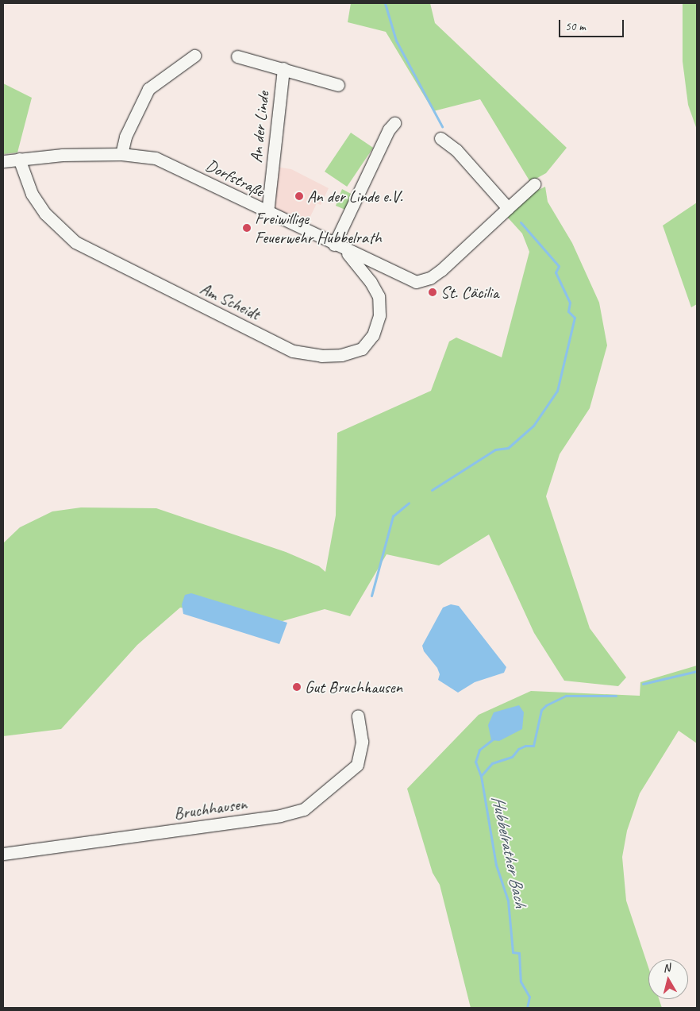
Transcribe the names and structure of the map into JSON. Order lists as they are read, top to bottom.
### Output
{
  "streets": {
    "street": [
      "An der Linde",
      "Dorfstraße",
      "Am Scheidt",
      "Bruchhausen"
    ]
  },
  "crossings": [
    ["An der Linde", "Dorfstraße"],
    ["Dorfstraße", "Am Scheidt"]
  ],
  "water": ["Hubbelrather Bach"],
  "places": [
    "An der Linde e.V.",
    "Freiwillige Feuerwehr Hubbelrath",
    "St. Cäcilia",
    "Gut Bruchhausen"
  ],
  "scale_bar": "50 m",
  "north": "top"
}
